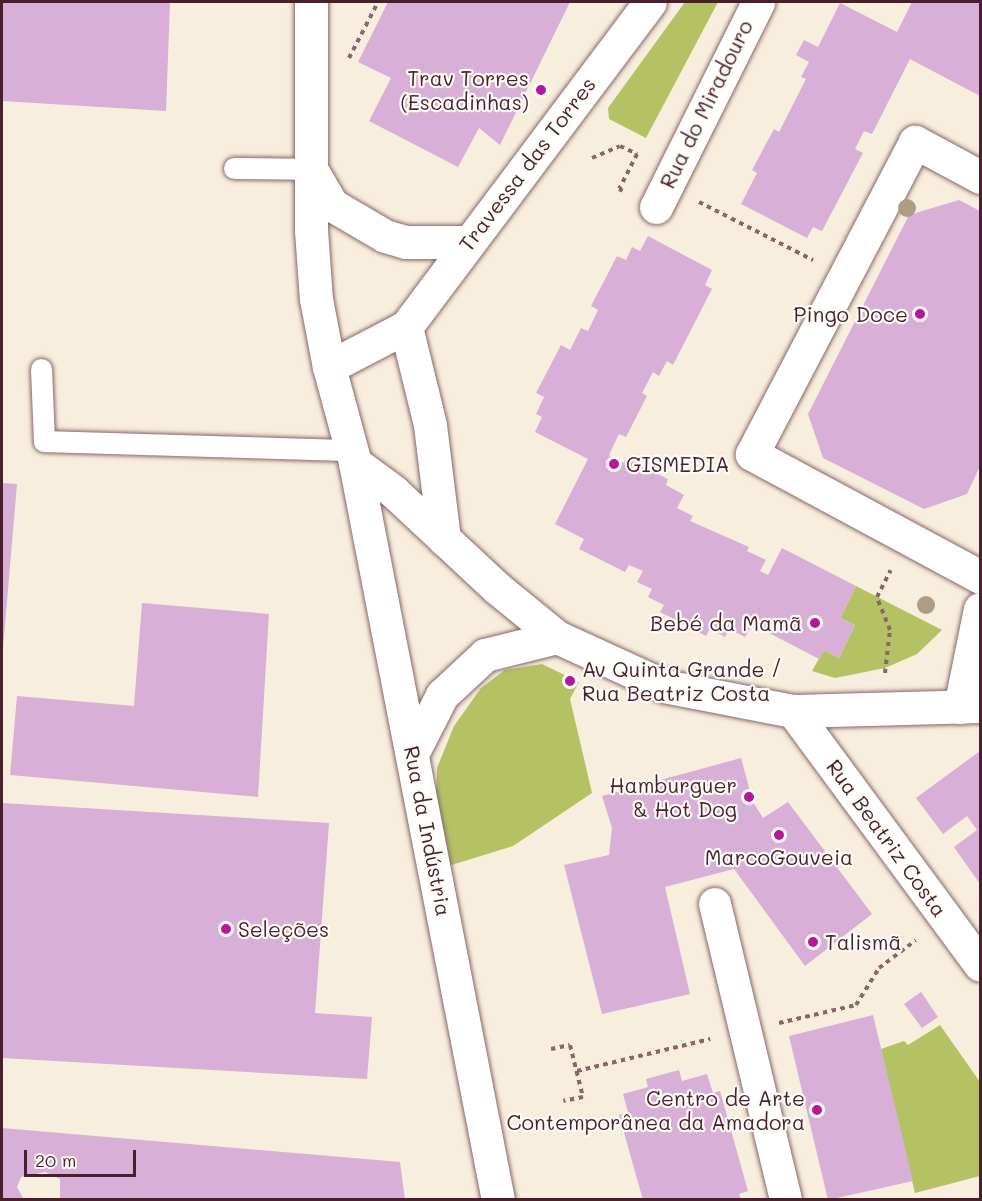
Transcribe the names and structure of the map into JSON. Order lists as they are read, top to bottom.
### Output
{
  "streets": {
    "street": [
      "Rua do Miradouro",
      "Travessa das Torres",
      "Rua da Indústria",
      "Rua Beatriz Costa"
    ]
  },
  "crossings": [
    ["Travessa das Torres", "Rua da Indústria"]
  ],
  "places": [
    "Trav Torres (Escadinhas)",
    "Pingo Doce",
    "GISMEDIA",
    "Bebé da Mamã",
    "Av Quinta Grande / Rua Beatriz Costa",
    "Hamburguer & Hot Dog",
    "MarcoGouveia",
    "Seleções",
    "Talismã",
    "Centro de Arte Contemporânea da Amadora"
  ],
  "scale_bar": "20 m"
}
